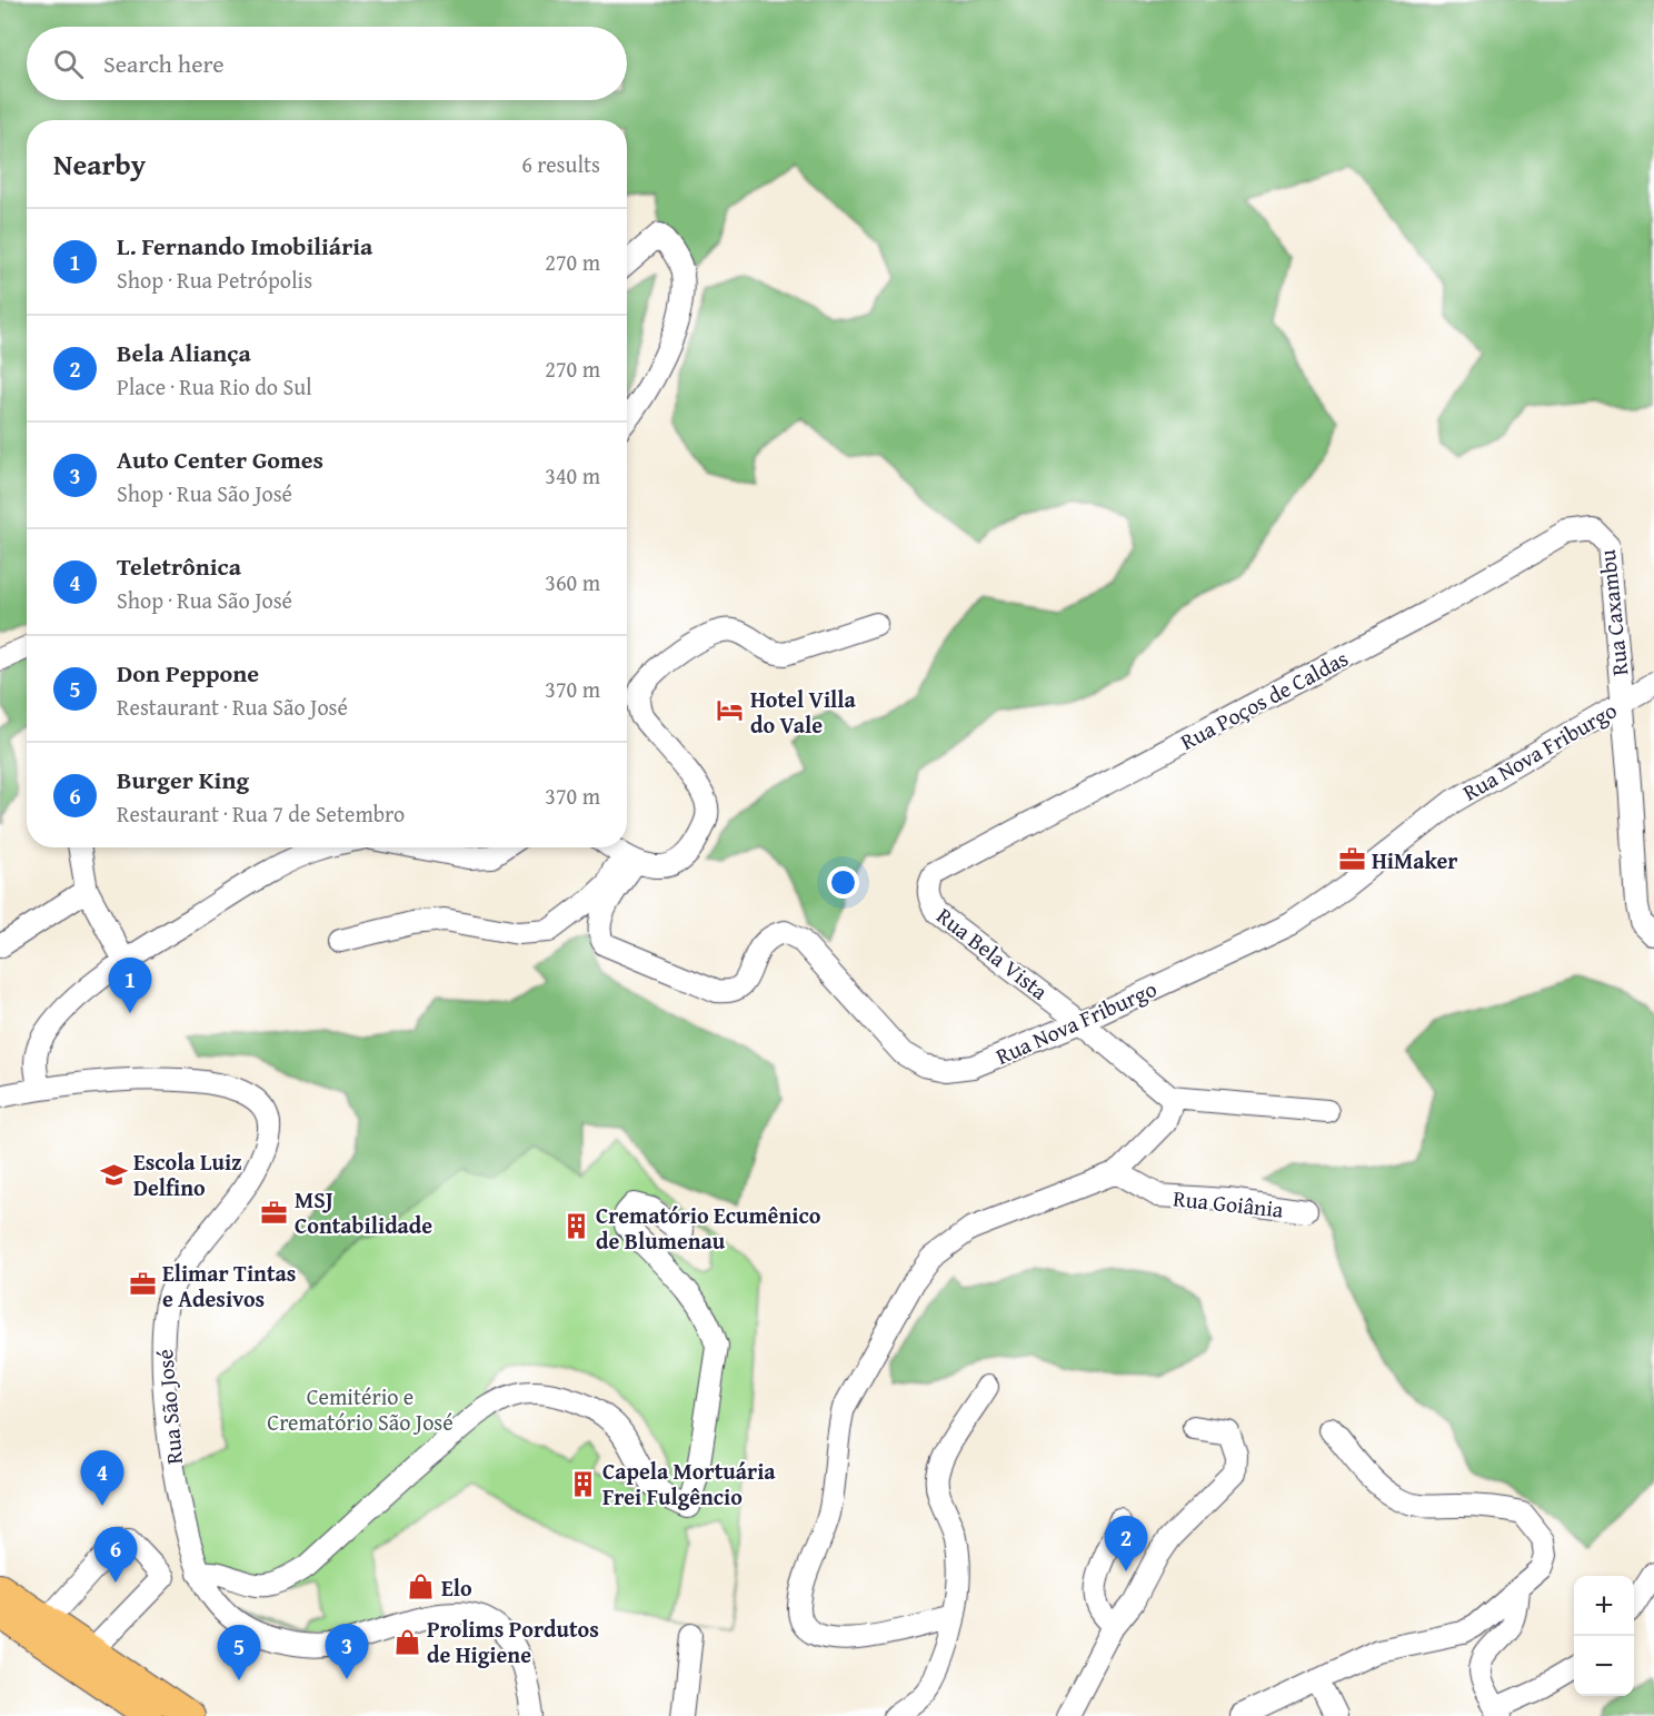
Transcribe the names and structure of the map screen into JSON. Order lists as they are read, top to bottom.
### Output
{
  "streets": {
    "street": [
      "Rua Caxambu",
      "Rua Poços de Caldas",
      "Rua Nova Friburgo",
      "Rua Bela Vista",
      "Rua Goiânia",
      "Rua São José"
    ]
  },
  "crossings": [
    ["Rua Caxambu", "Rua Poços de Caldas"],
    ["Rua Caxambu", "Rua Nova Friburgo"],
    ["Rua Poços de Caldas", "Rua Bela Vista"],
    ["Rua Nova Friburgo", "Rua Bela Vista"]
  ],
  "parks": ["Cemitério e Crematório São José"],
  "places": {
    "hotel": ["Hotel Villa do Vale"],
    "office": ["HiMaker", "MSJ Contabilidade", "Elimar Tintas e Adesivos"],
    "school or university": ["Escola Luiz Delfino"],
    "building": ["Crematório Ecumênico de Blumenau", "Capela Mortuária Frei Fulgêncio"],
    "shop": ["Elo", "Prolims Pordutos de Higiene"]
  },
  "page": {
    "search": "Search here",
    "heading": ["Nearby", "6 results"],
    "list": [
      {
        "mark": "1",
        "name": "L. Fernando Imobiliária",
        "note": "Shop · Rua Petrópolis",
        "value": "270 m"
      },
      {
        "mark": "2",
        "name": "Bela Aliança",
        "note": "Place · Rua Rio do Sul",
        "value": "270 m"
      },
      {
        "mark": "3",
        "name": "Auto Center Gomes",
        "note": "Shop · Rua São José",
        "value": "340 m"
      },
      {
        "mark": "4",
        "name": "Teletrônica",
        "note": "Shop · Rua São José",
        "value": "360 m"
      },
      {
        "mark": "5",
        "name": "Don Peppone",
        "note": "Restaurant · Rua São José",
        "value": "370 m"
      },
      {
        "mark": "6",
        "name": "Burger King",
        "note": "Restaurant · Rua 7 de Setembro",
        "value": "370 m"
      }
    ],
    "pins": [
      "1",
      "4",
      "2",
      "6",
      "3",
      "5"
    ],
    "map_buttons": ["+", "−"]
  }
}
